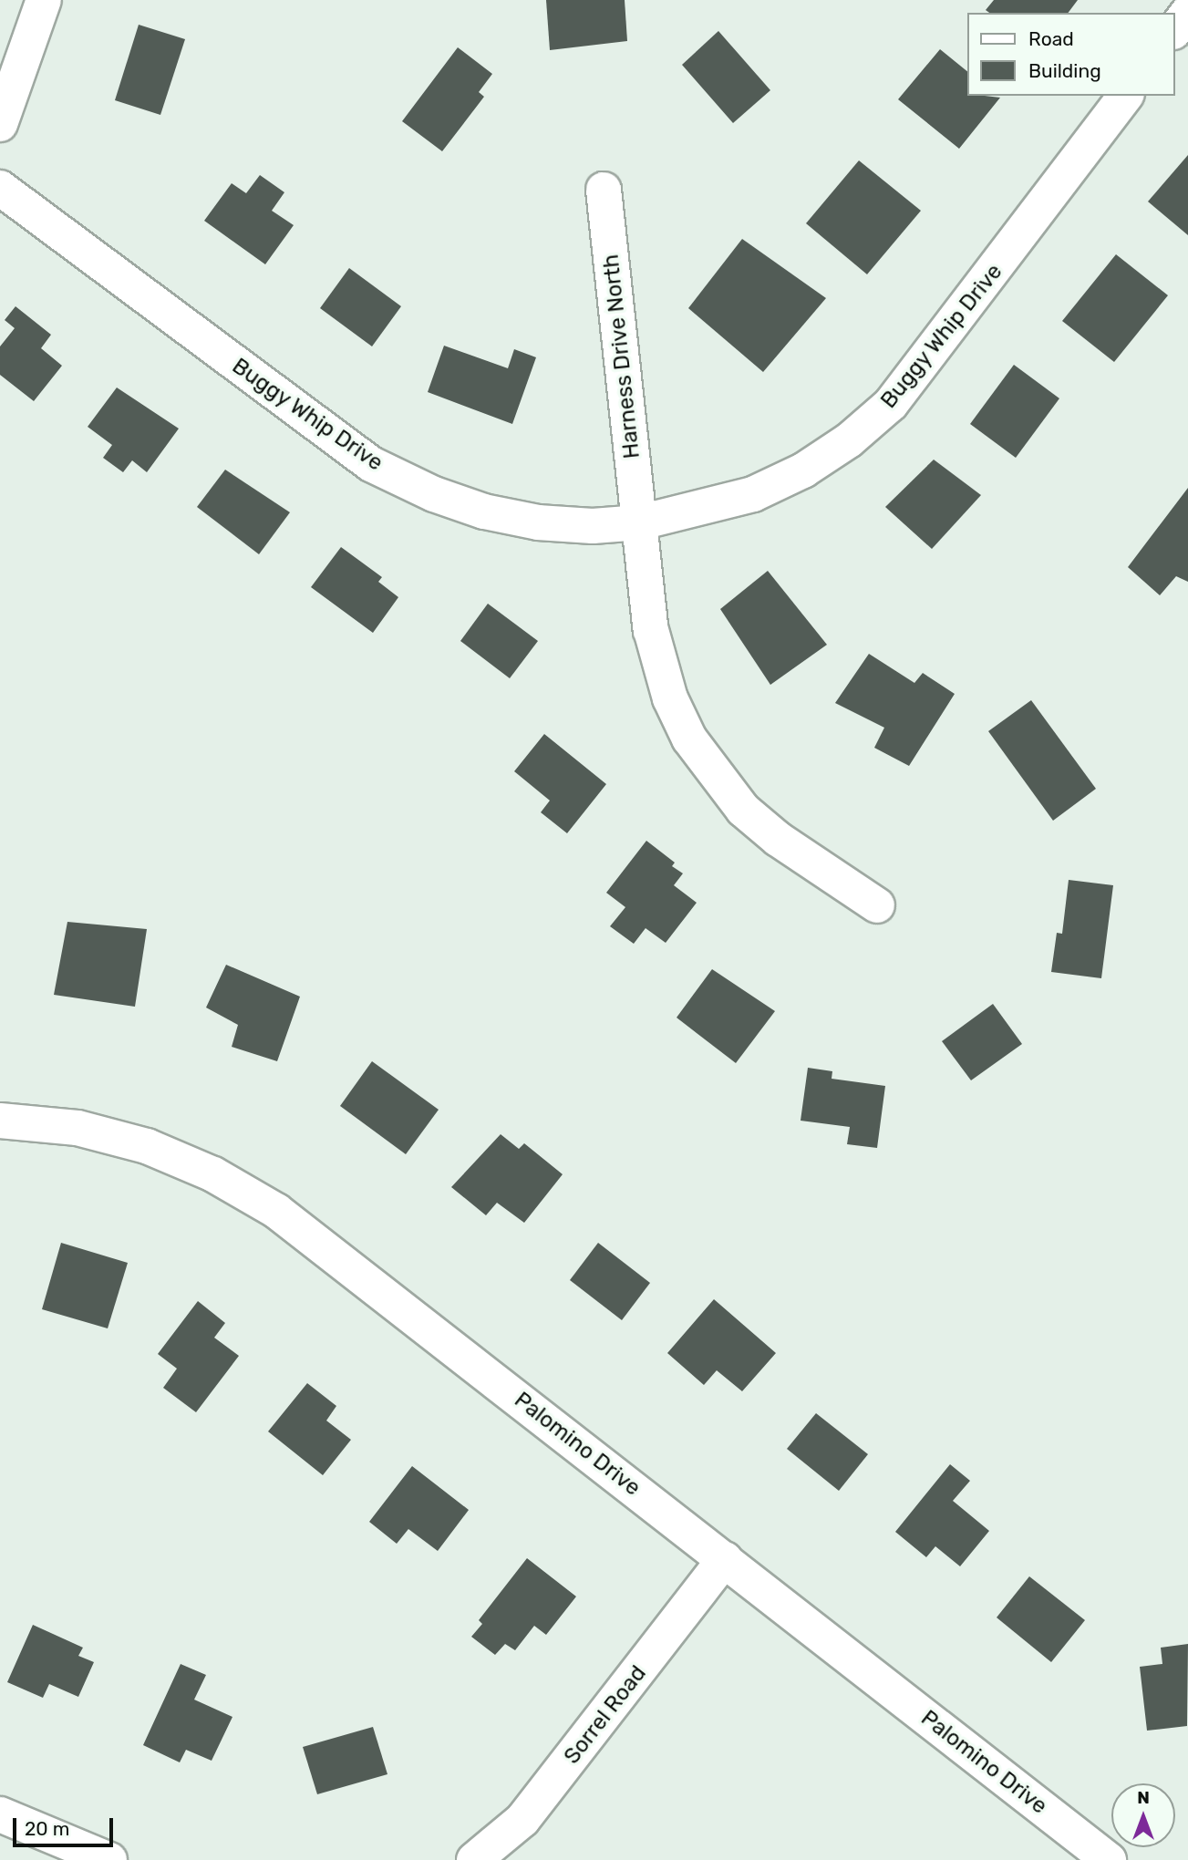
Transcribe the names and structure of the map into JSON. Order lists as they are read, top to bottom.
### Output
{
  "streets": {
    "street": [
      "Buggy Whip Drive",
      "Harness Drive North",
      "Palomino Drive",
      "Sorrel Road"
    ]
  },
  "crossings": [
    ["Buggy Whip Drive", "Harness Drive North"],
    ["Palomino Drive", "Sorrel Road"]
  ],
  "legend": ["Road", "Building"],
  "scale_bar": "20 m",
  "north": "top"
}
